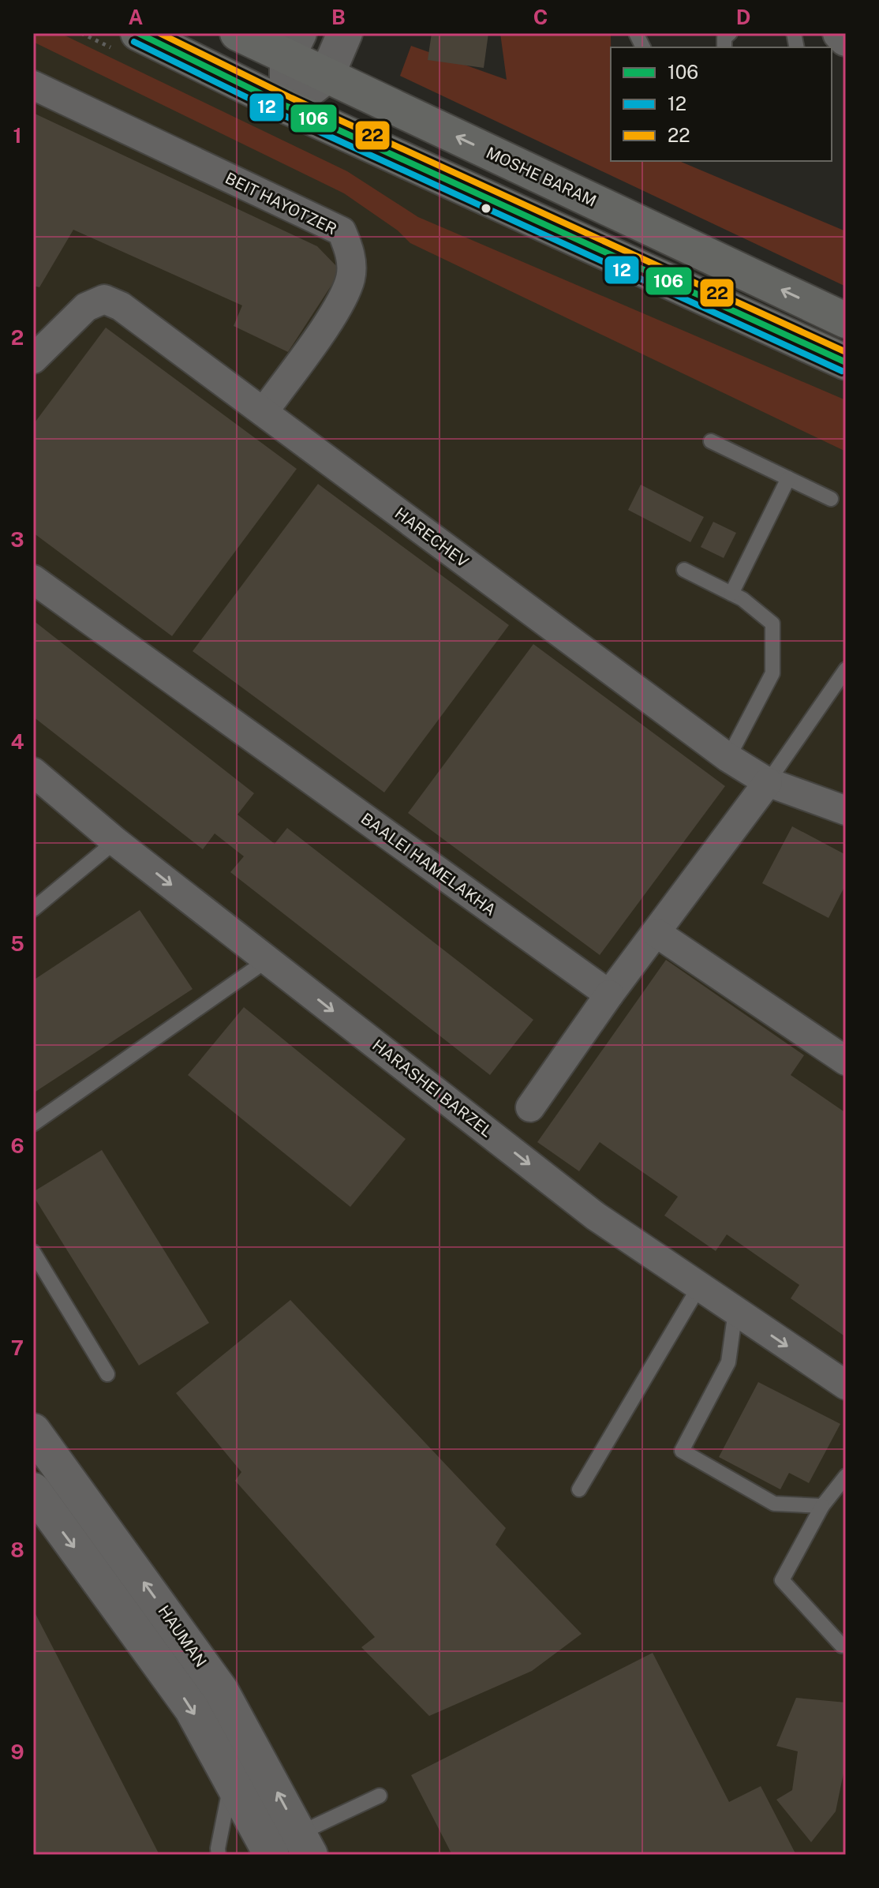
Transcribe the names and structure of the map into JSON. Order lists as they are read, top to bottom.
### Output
{
  "streets": {
    "main road": ["MOSHE BARAM"],
    "street": [
      "BEIT HAYOTZER",
      "HARECHEV",
      "BAALEI HAMELAKHA",
      "HARASHEI BARZEL",
      "HAUMAN"
    ]
  },
  "crossings": [
    ["BEIT HAYOTZER", "HARECHEV"]
  ],
  "one_way": ["HARASHEI BARZEL"],
  "lines": ["transit line 106", "transit line 22", "transit line 12"],
  "legend": ["106", "12", "22"],
  "grid": {
    "columns": [
      "A",
      "B",
      "C",
      "D"
    ],
    "rows": [
      "1",
      "2",
      "3",
      "4",
      "5",
      "6",
      "7",
      "8",
      "9"
    ]
  }
}
